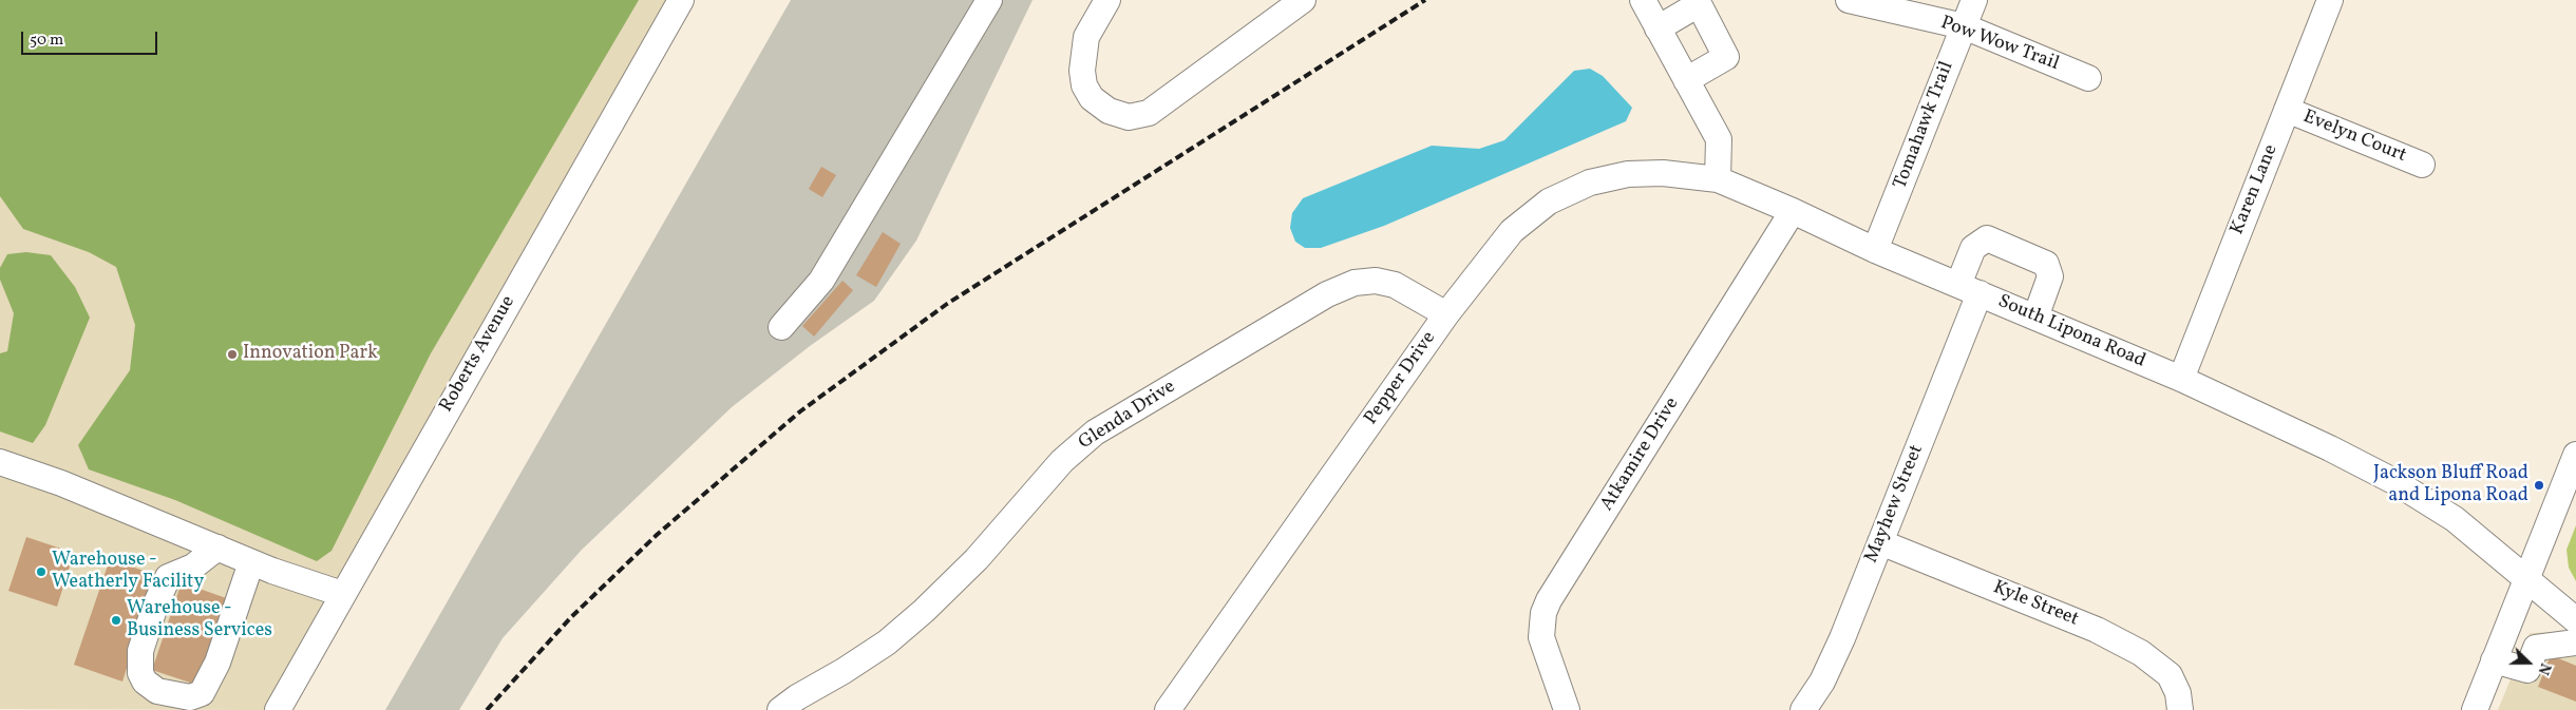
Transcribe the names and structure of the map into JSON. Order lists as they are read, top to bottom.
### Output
{
  "streets": {
    "street": [
      "Pow Wow Trail",
      "Tomahawk Trail",
      "Evelyn Court",
      "Karen Lane",
      "South Lipona Road",
      "Roberts Avenue",
      "Pepper Drive",
      "Glenda Drive",
      "Atkamire Drive",
      "Mayhew Street",
      "Kyle Street"
    ]
  },
  "crossings": [
    ["Pow Wow Trail", "Tomahawk Trail"],
    ["Tomahawk Trail", "South Lipona Road"],
    ["Evelyn Court", "Karen Lane"],
    ["Karen Lane", "South Lipona Road"],
    ["South Lipona Road", "Pepper Drive"],
    ["South Lipona Road", "Atkamire Drive"],
    ["South Lipona Road", "Mayhew Street"],
    ["Pepper Drive", "Glenda Drive"],
    ["Mayhew Street", "Kyle Street"]
  ],
  "places": [
    "Innovation Park",
    "Jackson Bluff Road and Lipona Road",
    "Warehouse - Weatherly Facility",
    "Warehouse - Business Services"
  ],
  "scale_bar": "50 m",
  "north": "right"
}
